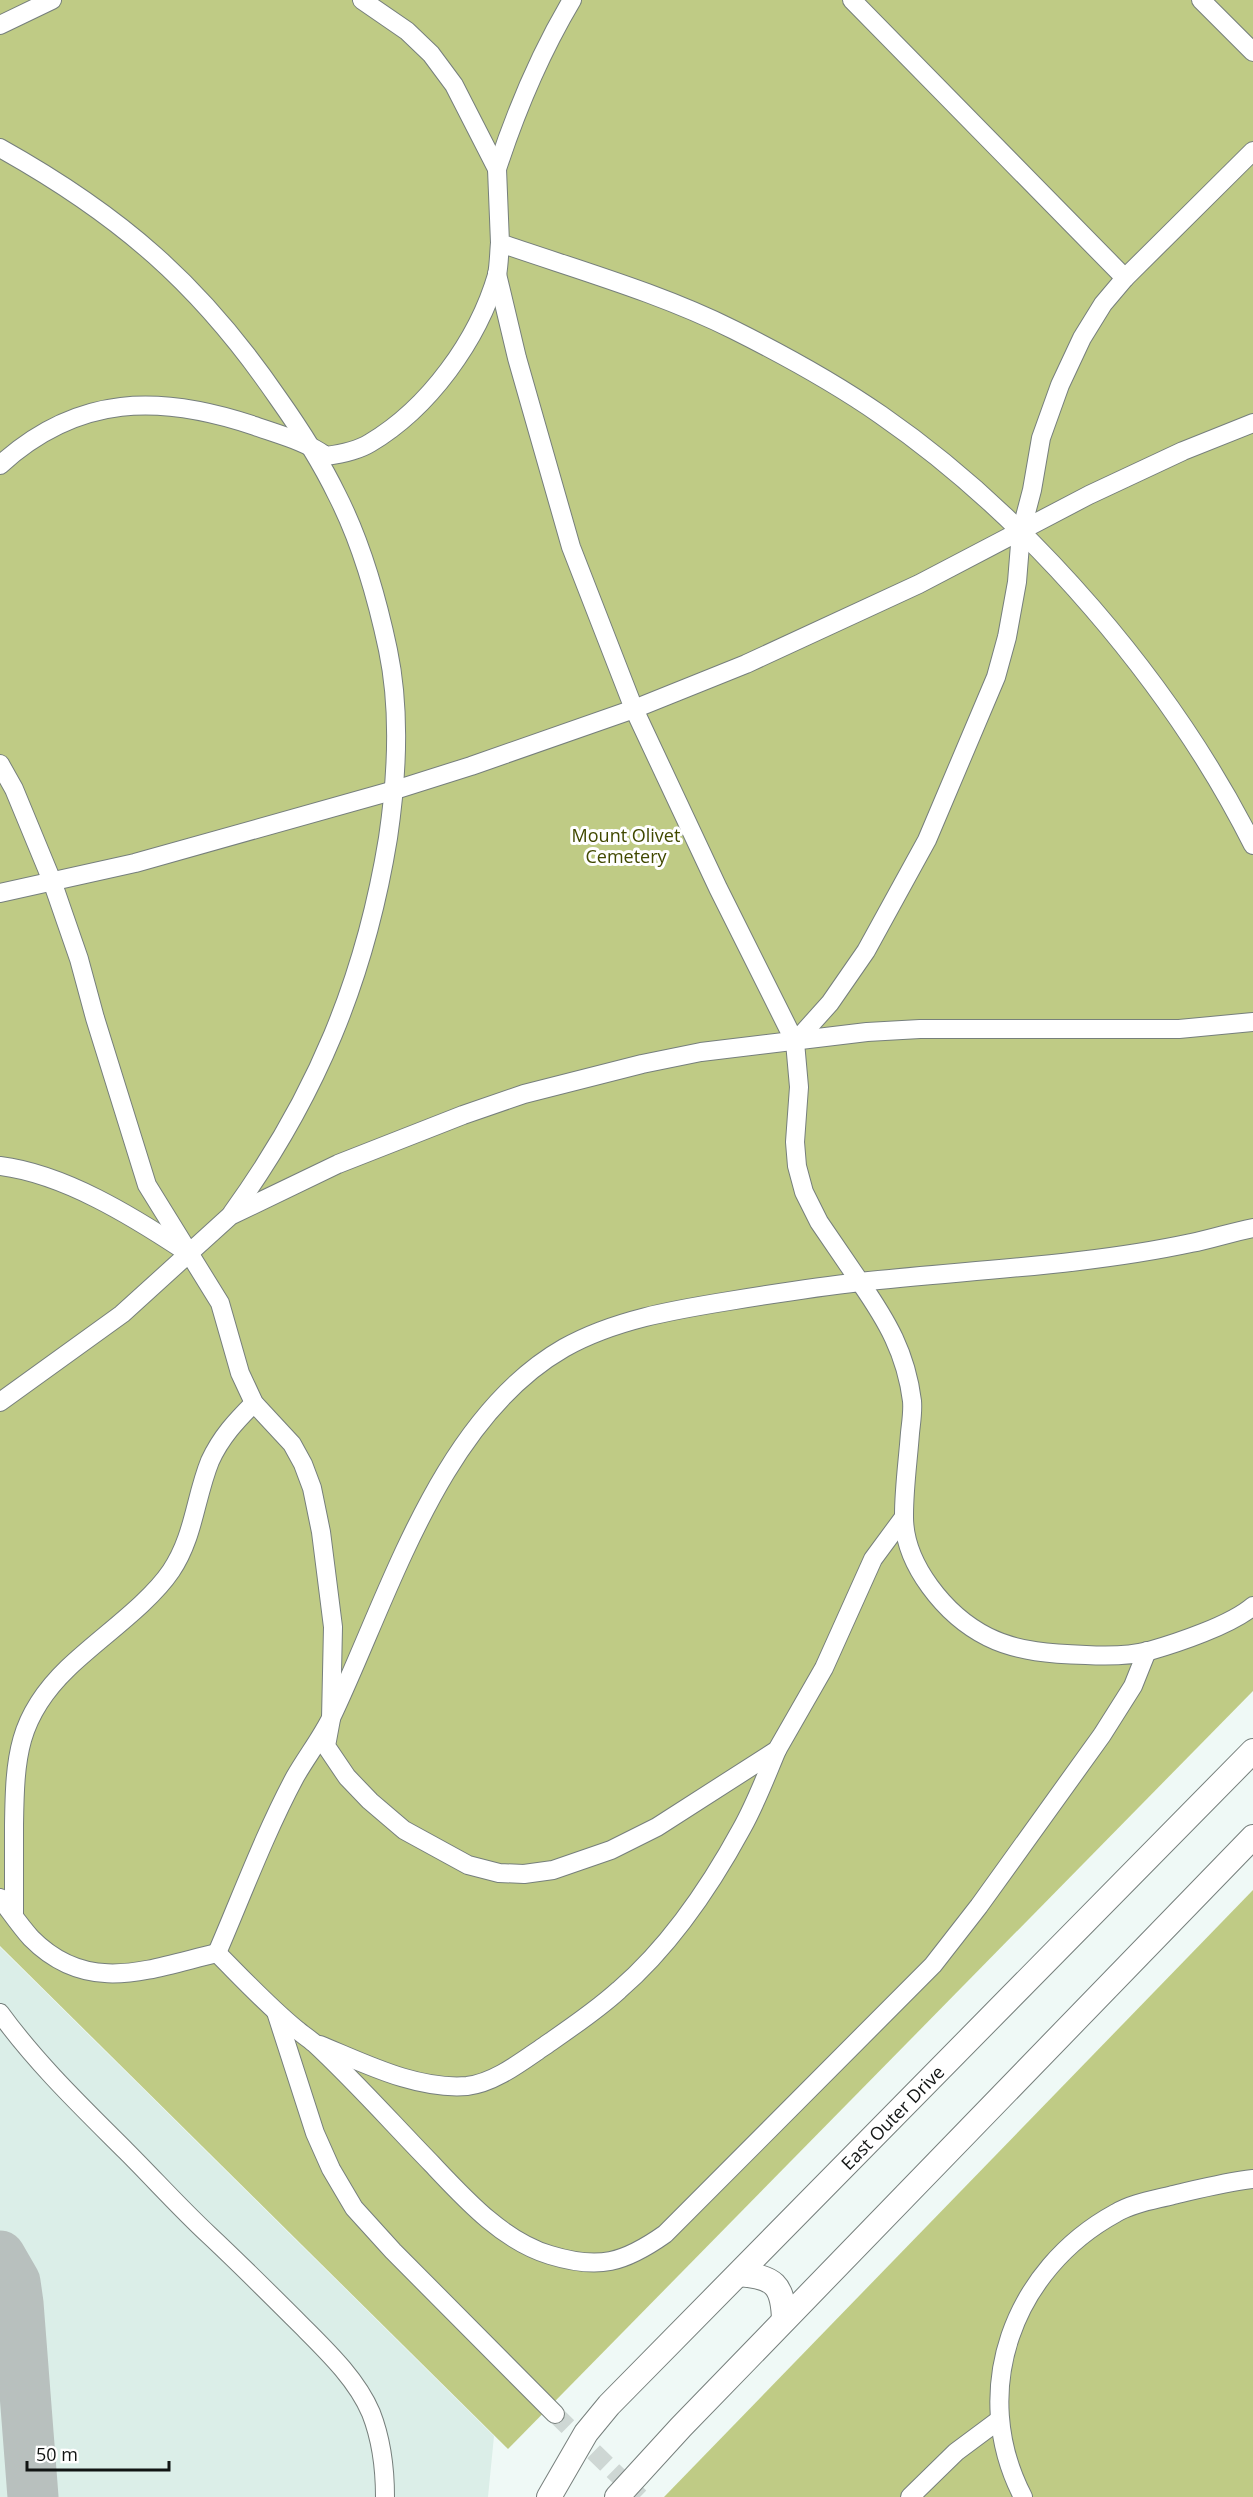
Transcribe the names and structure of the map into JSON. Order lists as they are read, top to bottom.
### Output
{
  "streets": {
    "main road": ["East Outer Drive"]
  },
  "parks": ["Mount Olivet Cemetery"],
  "scale_bar": "50 m"
}
